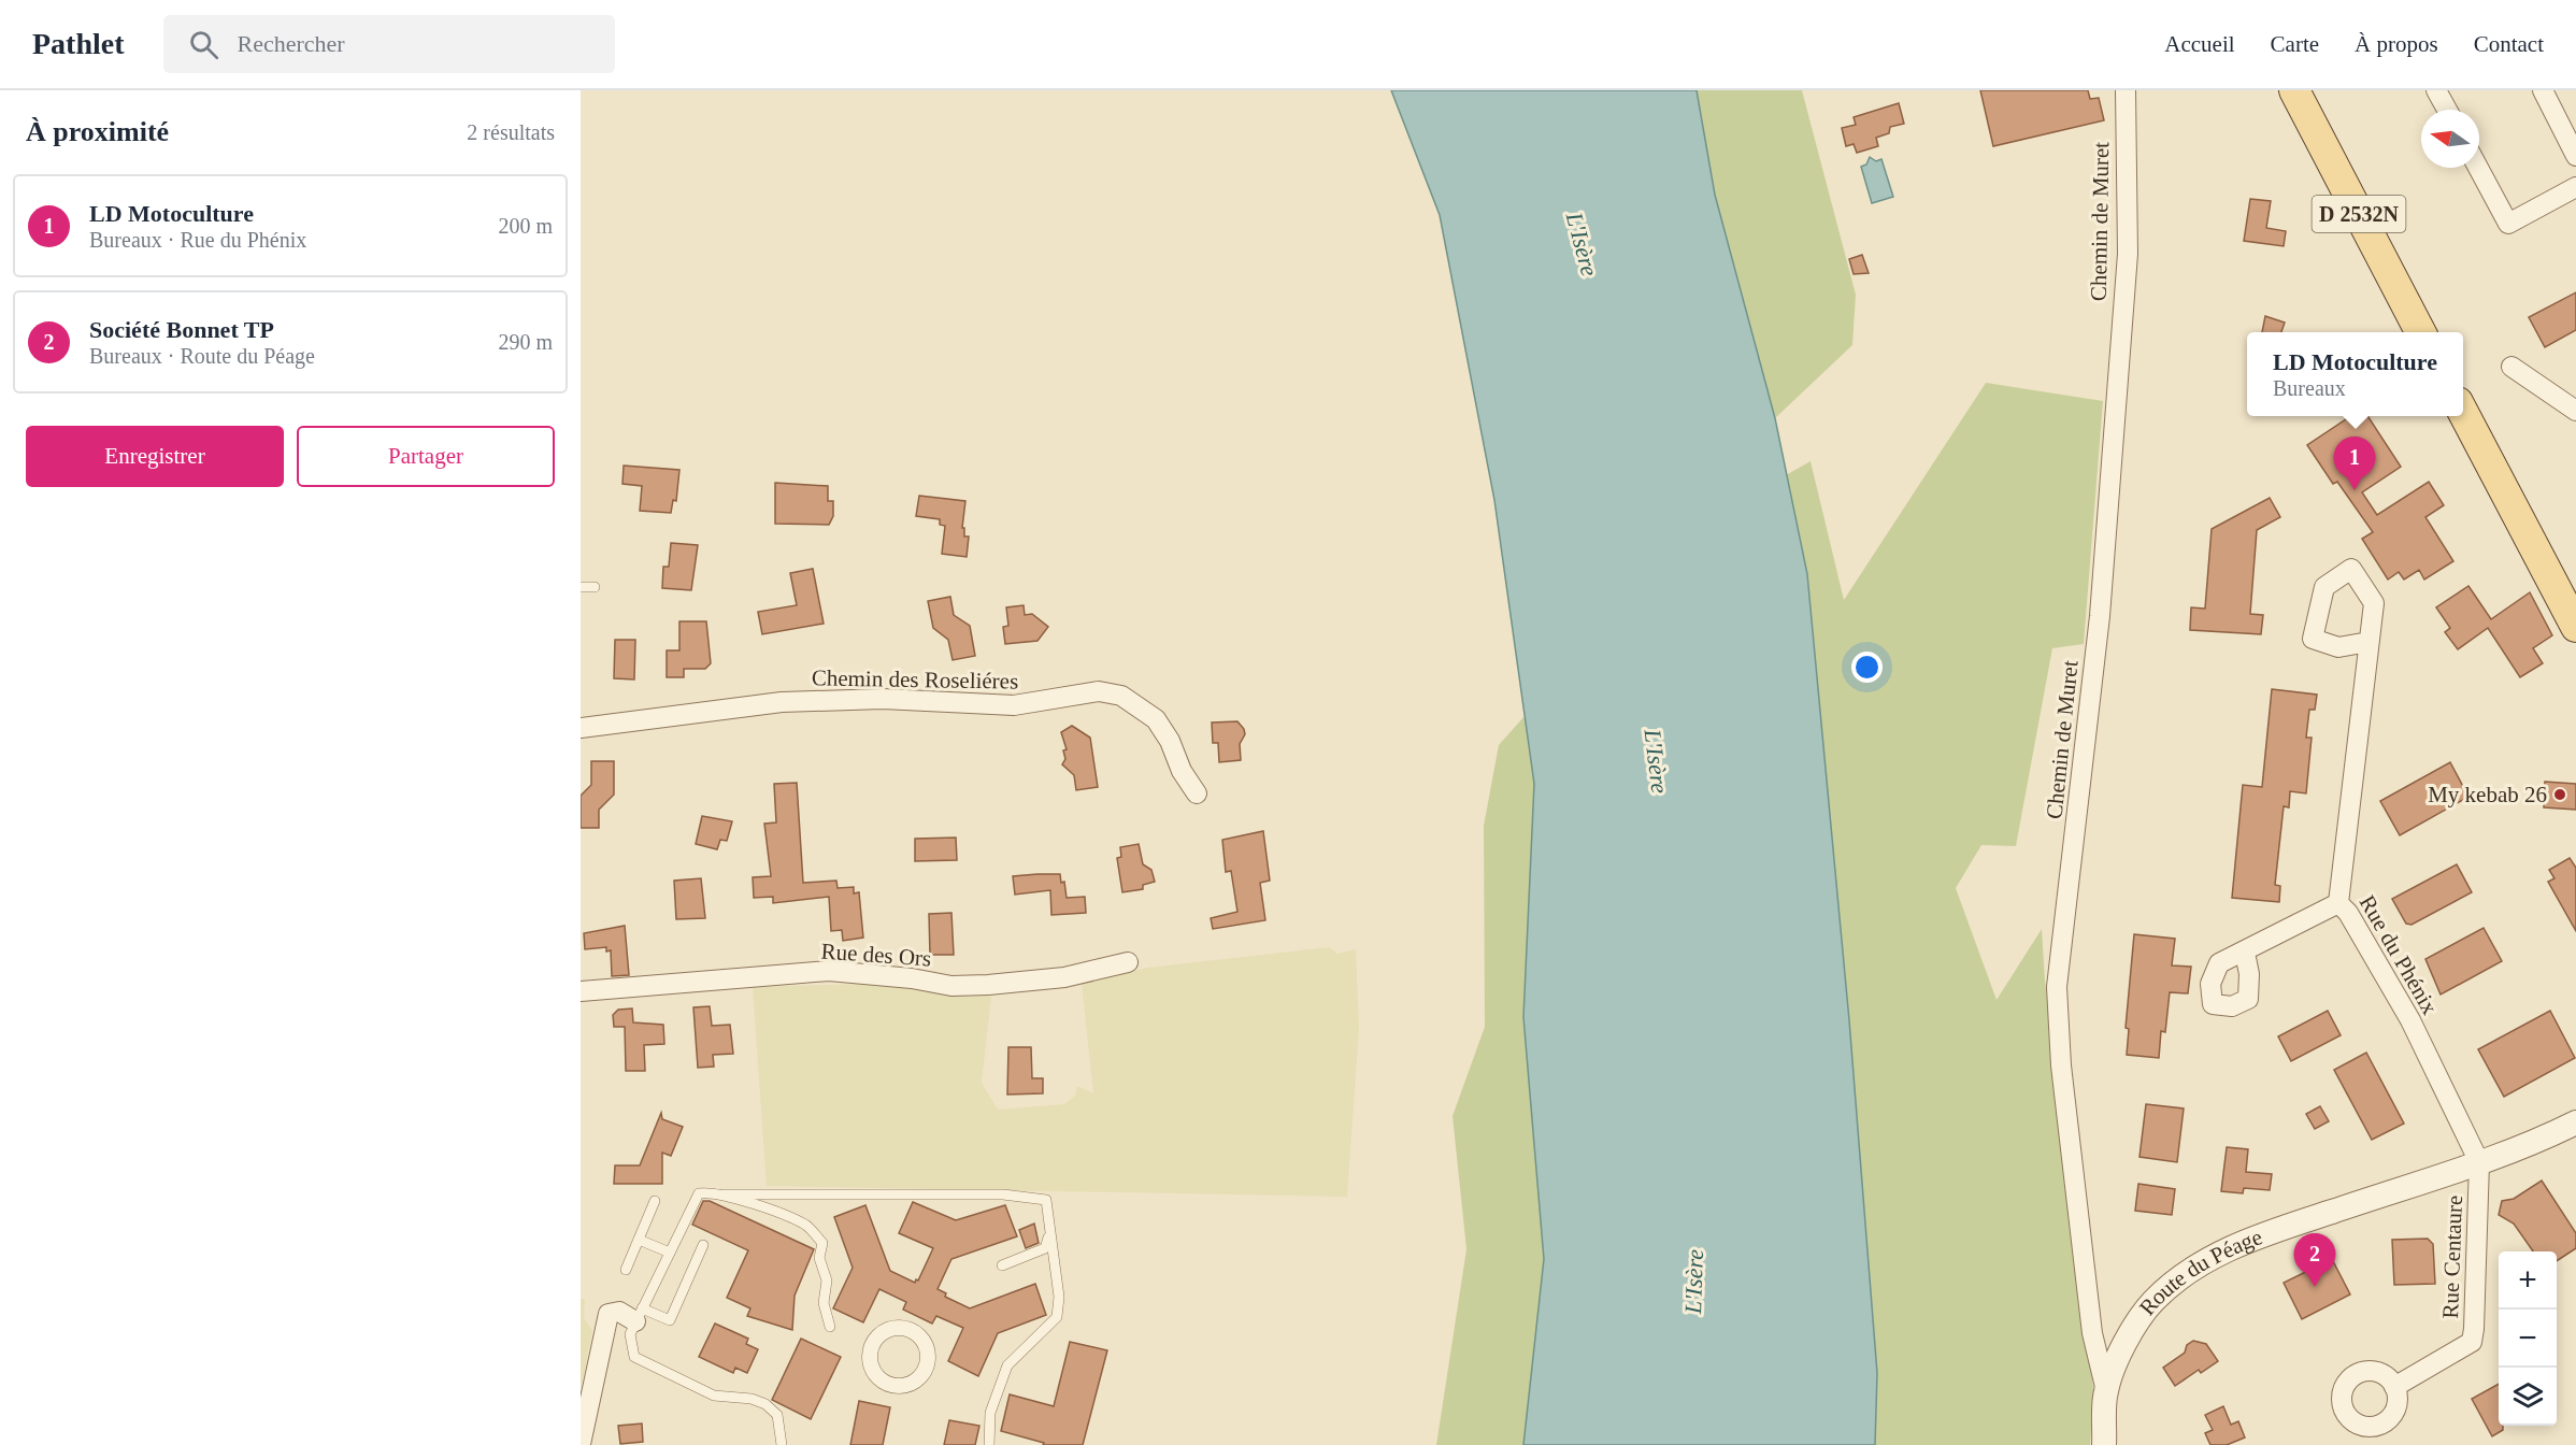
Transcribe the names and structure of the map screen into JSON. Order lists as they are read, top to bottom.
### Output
{
  "streets": {
    "main road": ["D 2532N"],
    "street": [
      "Chemin de Muret",
      "Chemin des Roseliéres",
      "Rue des Ors",
      "Rue du Phénix",
      "Rue Centaure",
      "Route du Péage"
    ]
  },
  "crossings": [
    ["Chemin de Muret", "Route du Péage"],
    ["Rue du Phénix", "Rue Centaure"],
    ["Rue du Phénix", "Route du Péage"],
    ["Rue Centaure", "Route du Péage"]
  ],
  "water": ["L'Isère"],
  "places": ["My kebab 26"],
  "north": "left",
  "page": {
    "header": "Pathlet",
    "search": "Rechercher",
    "nav": [
      "Accueil",
      "Carte",
      "À propos",
      "Contact"
    ],
    "heading": ["À proximité", "2 résultats"],
    "list": [
      {
        "mark": "1",
        "name": "LD Motoculture",
        "note": "Bureaux · Rue du Phénix",
        "value": "200 m"
      },
      {
        "mark": "2",
        "name": "Société Bonnet TP",
        "note": "Bureaux · Route du Péage",
        "value": "290 m"
      }
    ],
    "popup": ["LD Motoculture", "Bureaux"],
    "buttons": ["Enregistrer", "Partager"],
    "pins": ["1", "2"],
    "map_buttons": ["+", "−"]
  }
}
